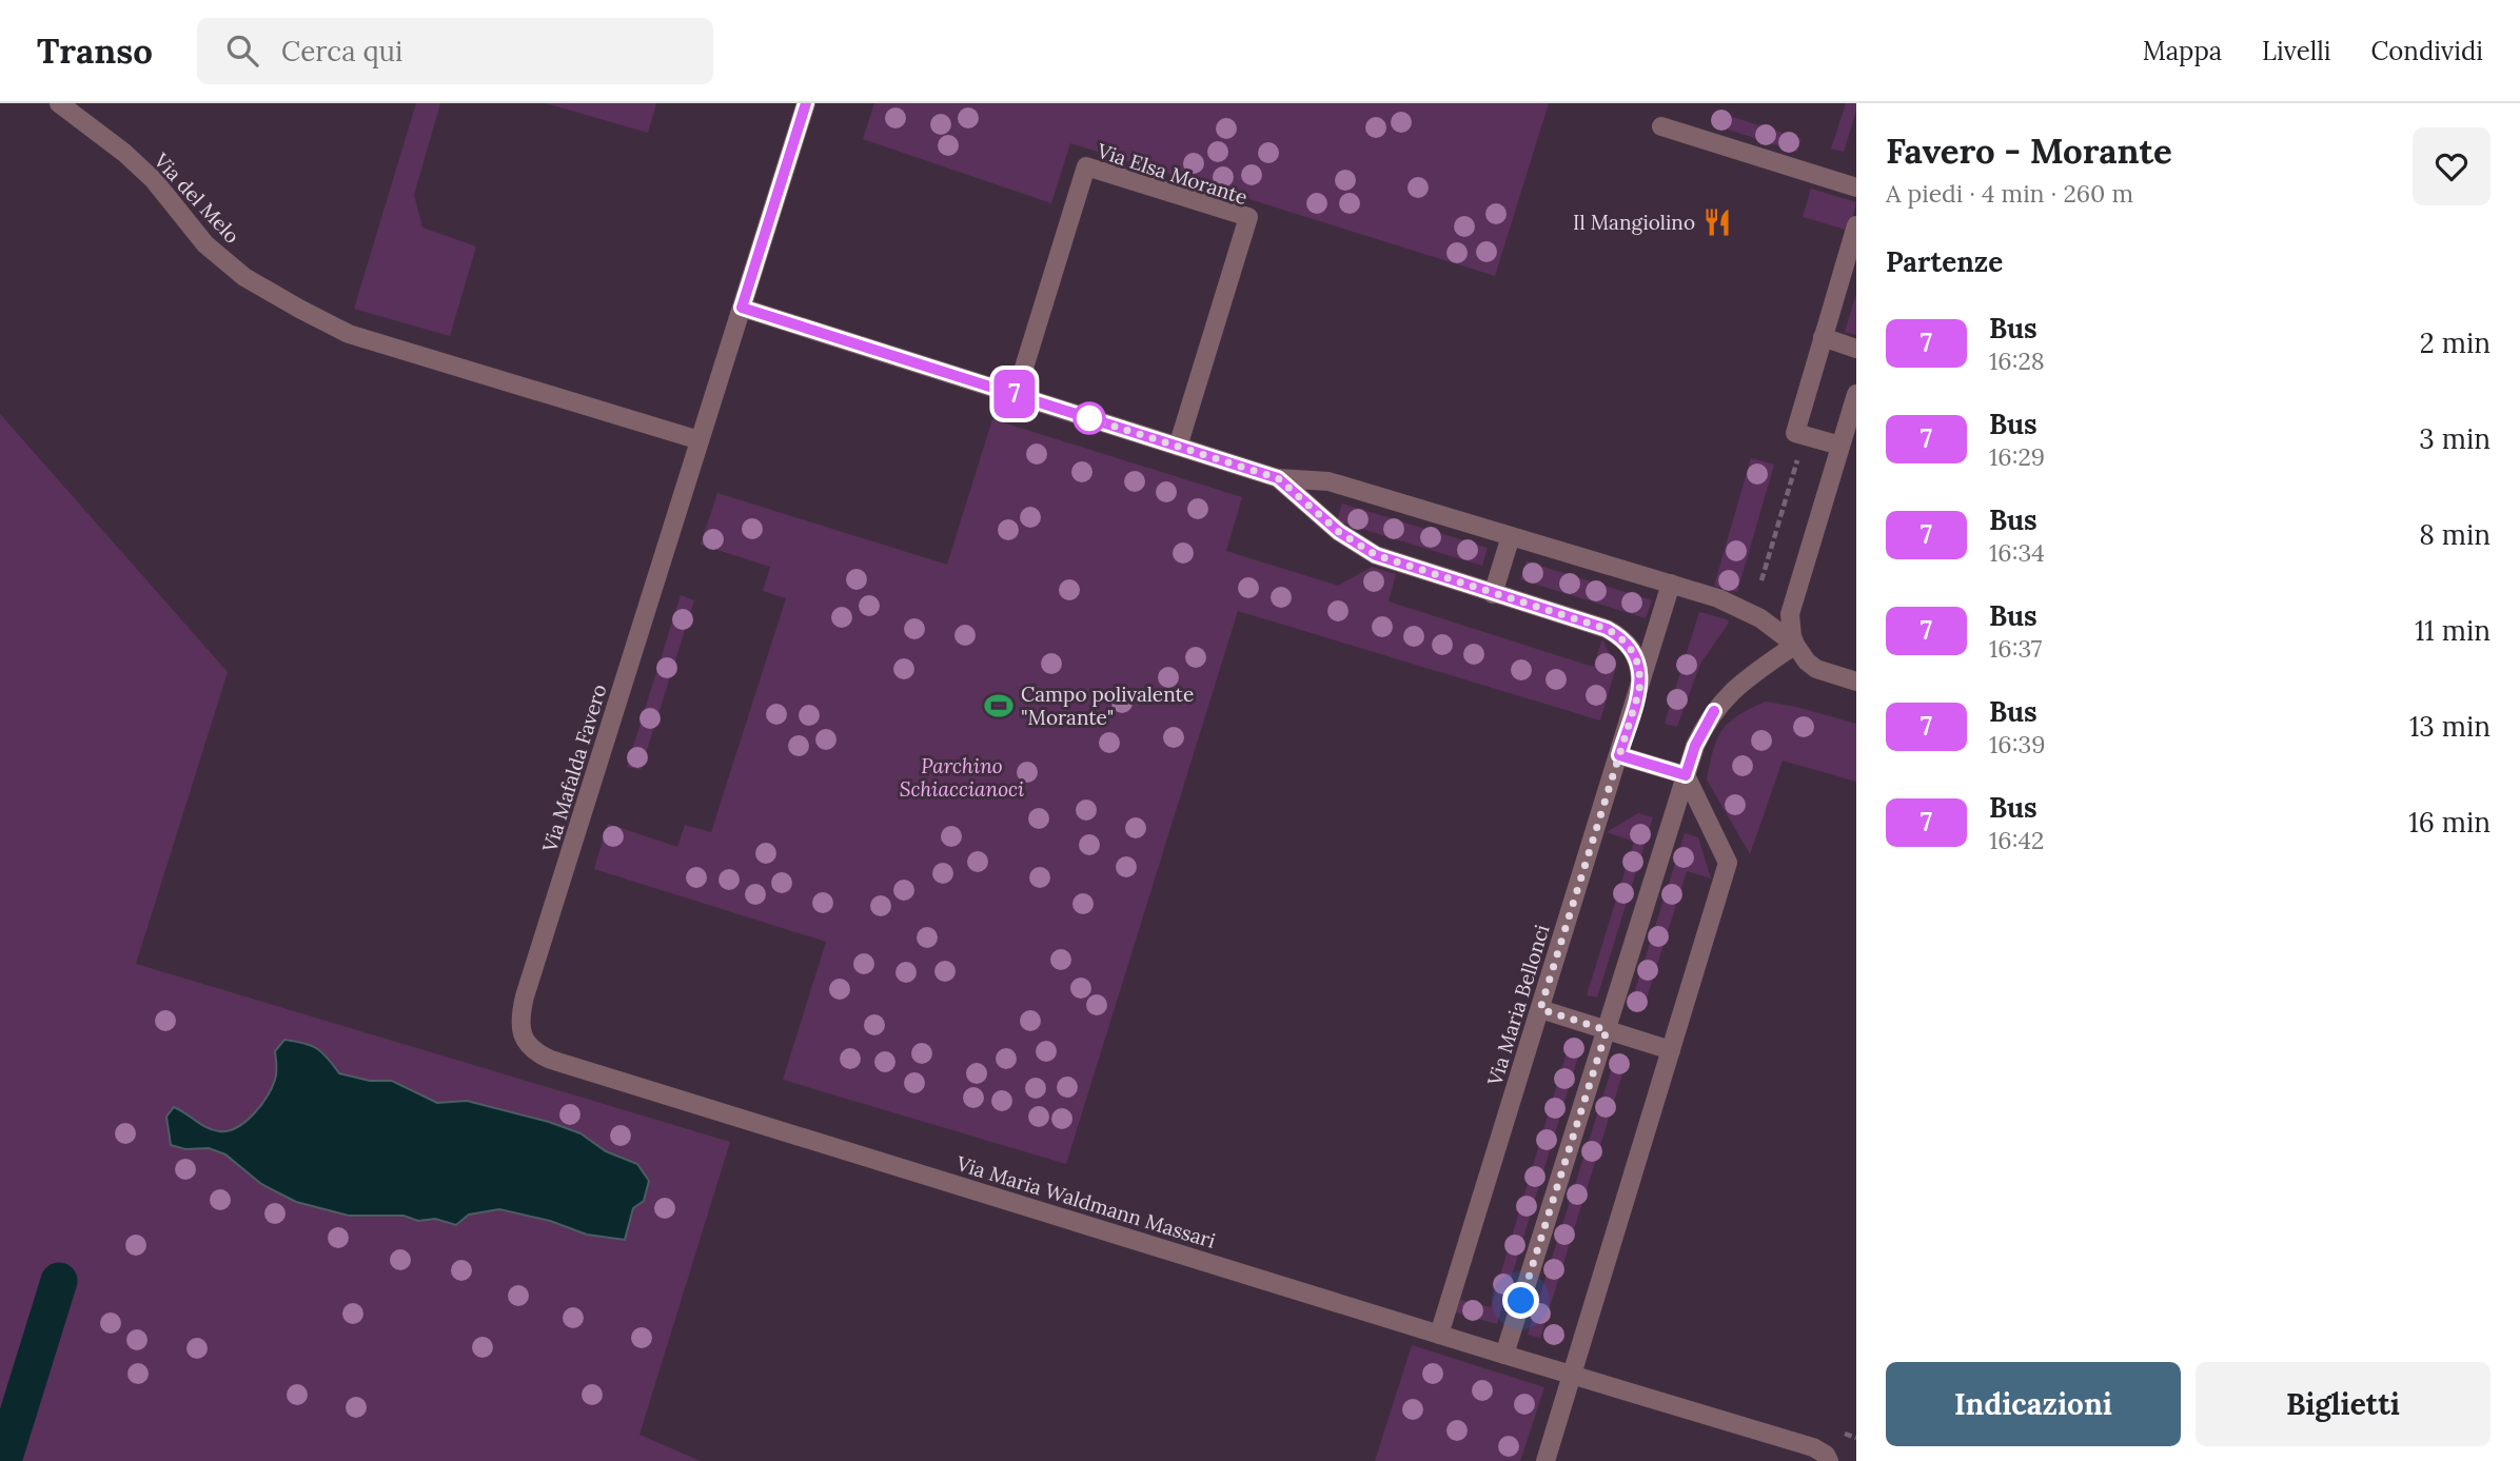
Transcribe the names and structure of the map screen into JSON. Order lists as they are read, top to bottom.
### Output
{
  "streets": {
    "street": [
      "Via Elsa Morante",
      "Via del Melo",
      "Via Mafalda Favero",
      "Via Maria Bellonci",
      "Via Maria Waldmann Massari"
    ]
  },
  "crossings": [
    ["Via del Melo", "Via Mafalda Favero"],
    ["Via Mafalda Favero", "Via Maria Waldmann Massari"],
    ["Via Maria Bellonci", "Via Maria Waldmann Massari"]
  ],
  "parks": ["Parchino Schiaccianoci"],
  "places": {
    "restaurant": ["Il Mangiolino"],
    "sports": ["Campo polivalente \"Morante\""]
  },
  "lines": ["bus line 7"],
  "page": {
    "header": "Transo",
    "search": "Cerca qui",
    "nav": ["Mappa", "Livelli", "Condividi"],
    "on_map": "7",
    "heading": [
      ["Favero - Morante", "A piedi · 4 min · 260 m"],
      "Partenze"
    ],
    "list": [
      {
        "mark": "7",
        "name": "Bus",
        "note": "16:28",
        "value": "2 min"
      },
      {
        "mark": "7",
        "name": "Bus",
        "note": "16:29",
        "value": "3 min"
      },
      {
        "mark": "7",
        "name": "Bus",
        "note": "16:34",
        "value": "8 min"
      },
      {
        "mark": "7",
        "name": "Bus",
        "note": "16:37",
        "value": "11 min"
      },
      {
        "mark": "7",
        "name": "Bus",
        "note": "16:39",
        "value": "13 min"
      },
      {
        "mark": "7",
        "name": "Bus",
        "note": "16:42",
        "value": "16 min"
      }
    ],
    "buttons": ["Indicazioni", "Biglietti"]
  }
}
